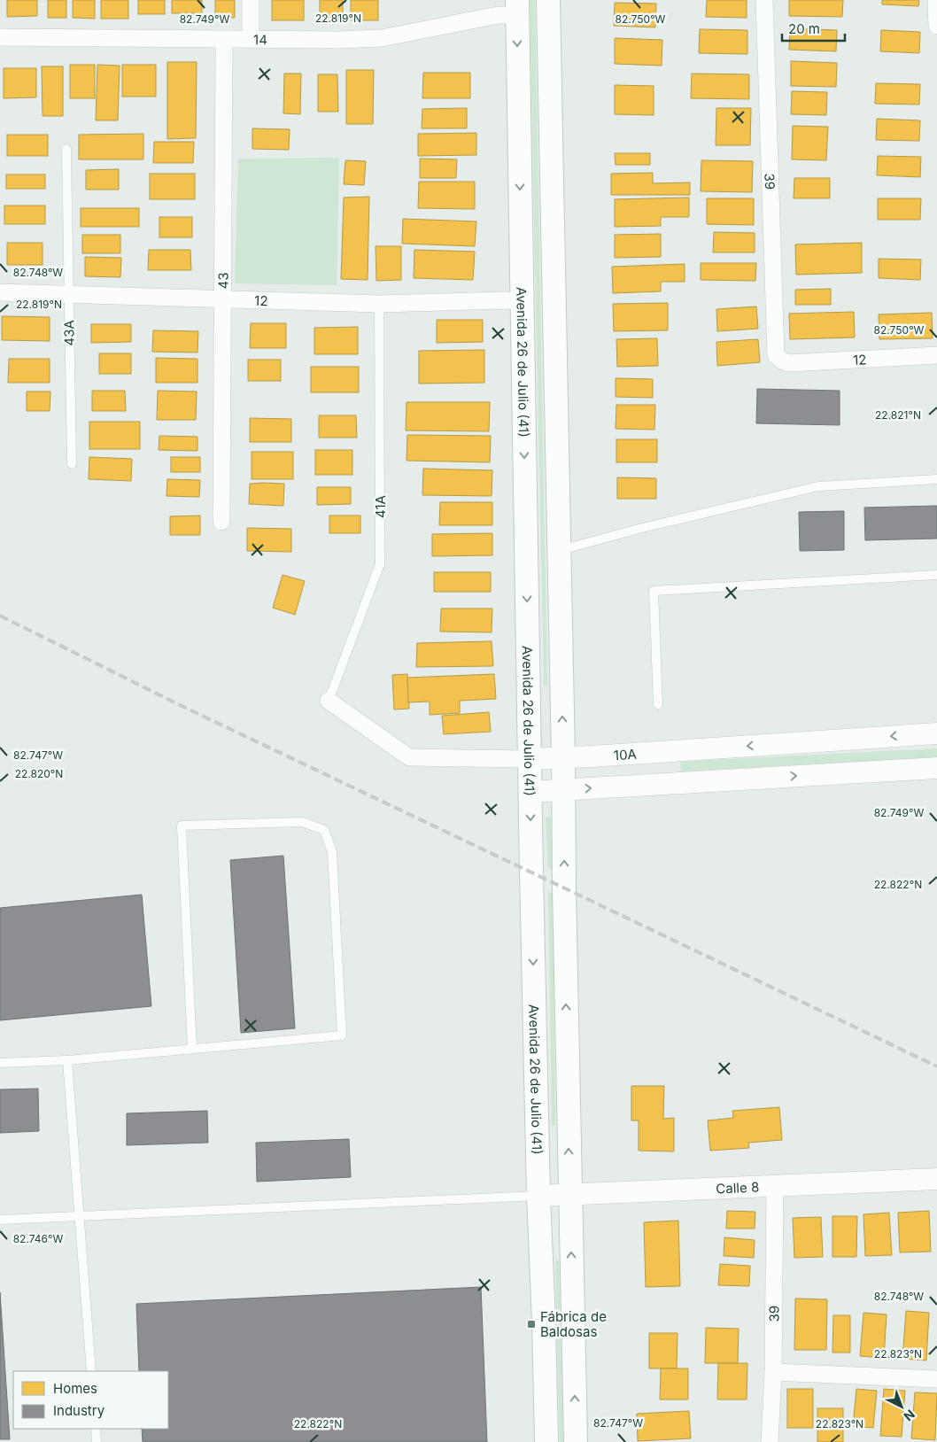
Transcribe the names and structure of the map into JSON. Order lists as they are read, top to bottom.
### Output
{
  "streets": {
    "main road": ["Avenida 26 de Julio (41)"],
    "street": [
      "14",
      "39",
      "43",
      "12",
      "10A",
      "Calle 8"
    ],
    "lane": ["43A", "41A"]
  },
  "crossings": [
    ["14", "43"],
    ["14", "Avenida 26 de Julio (41)"],
    ["39", "12"],
    ["39", "Calle 8"],
    ["43", "12"],
    ["12", "43A"],
    ["12", "Avenida 26 de Julio (41)"],
    ["12", "41A"],
    ["Avenida 26 de Julio (41)", "10A"],
    ["Avenida 26 de Julio (41)", "Calle 8"],
    ["41A", "10A"]
  ],
  "places": {
    "transit": ["Fábrica de Baldosas"]
  },
  "legend": ["Homes", "Industry"],
  "scale_bar": "20 m",
  "north": "bottom right",
  "coordinates": [
    "22.819°N",
    "82.749°W",
    "82.750°W",
    "82.748°W",
    "22.821°N",
    "82.747°W",
    "22.820°N",
    "22.822°N",
    "82.746°W",
    "22.823°N"
  ]
}
